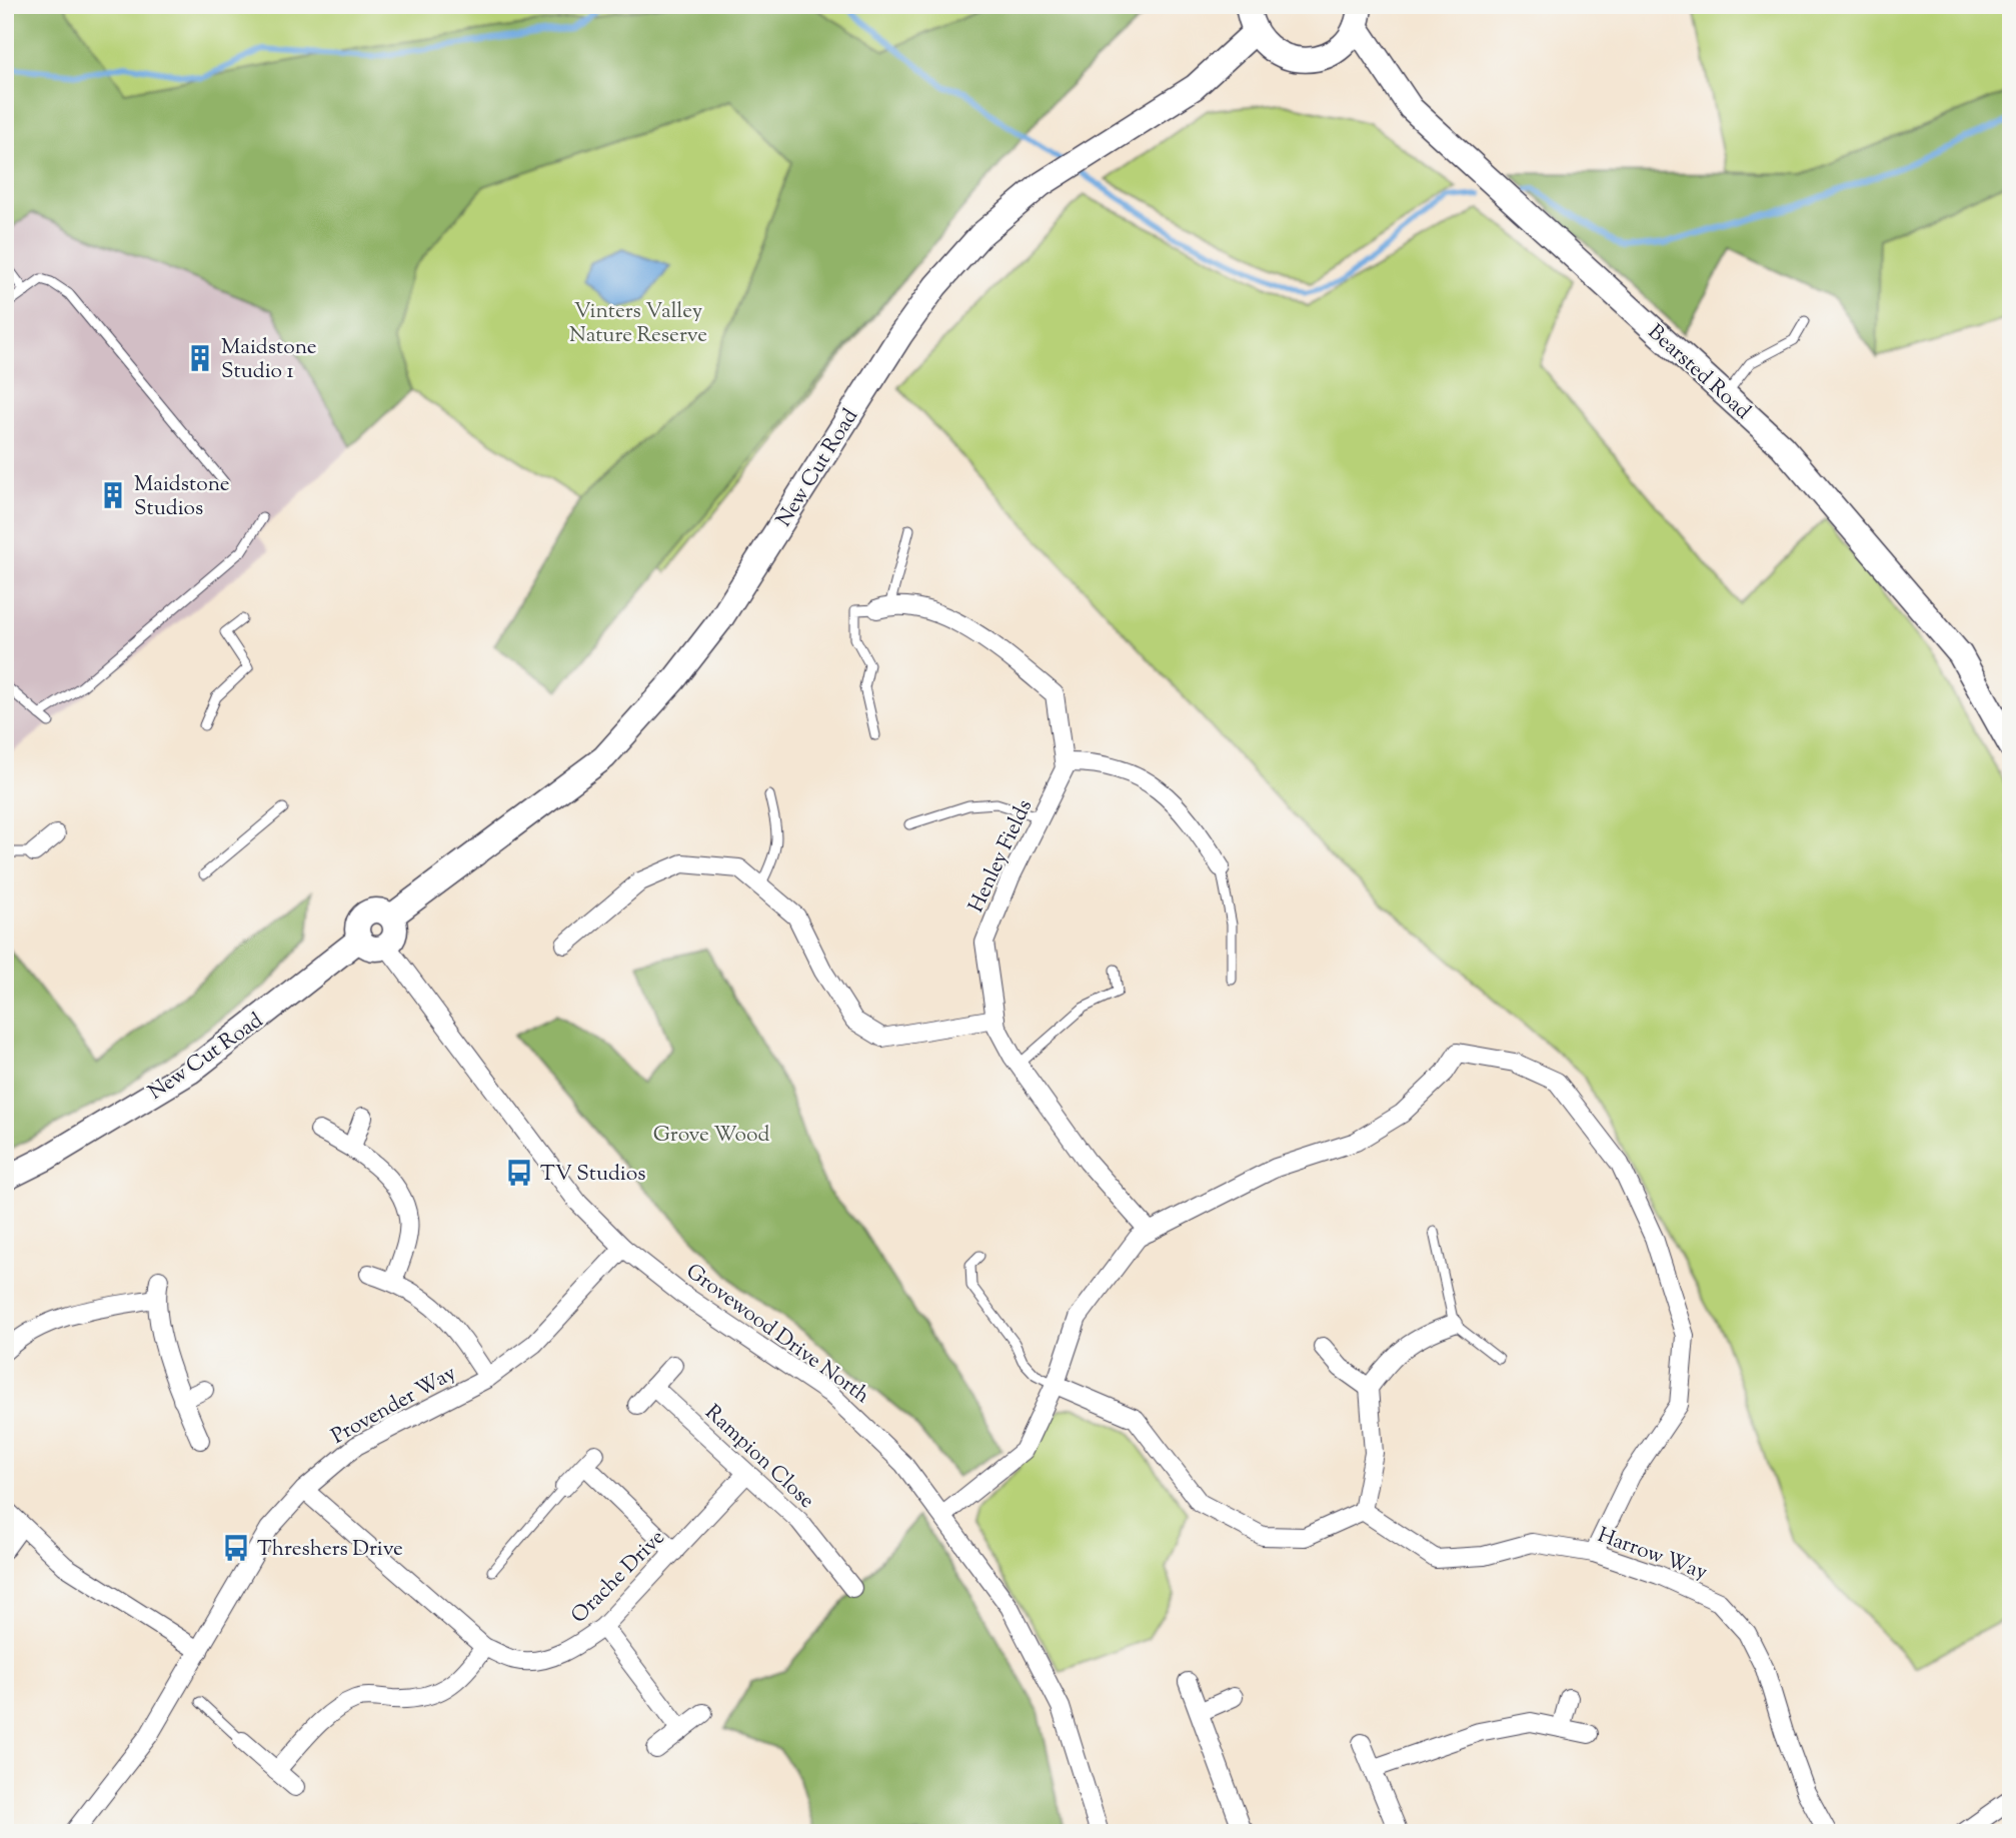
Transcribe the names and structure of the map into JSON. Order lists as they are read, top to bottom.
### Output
{
  "streets": {
    "street": [
      "Bearsted Road",
      "New Cut Road",
      "Henley Fields",
      "Grovewood Drive North",
      "Provender Way",
      "Rampion Close",
      "Harrow Way",
      "Orache Drive"
    ]
  },
  "crossings": [
    ["New Cut Road", "Grovewood Drive North"],
    ["Grovewood Drive North", "Provender Way"],
    ["Provender Way", "Orache Drive"],
    ["Rampion Close", "Orache Drive"]
  ],
  "parks": ["Vinters Valley Nature Reserve", "Grove Wood"],
  "places": {
    "building": ["Maidstone Studio 1", "Maidstone Studios"],
    "bus stop": ["TV Studios", "Threshers Drive"]
  }
}
